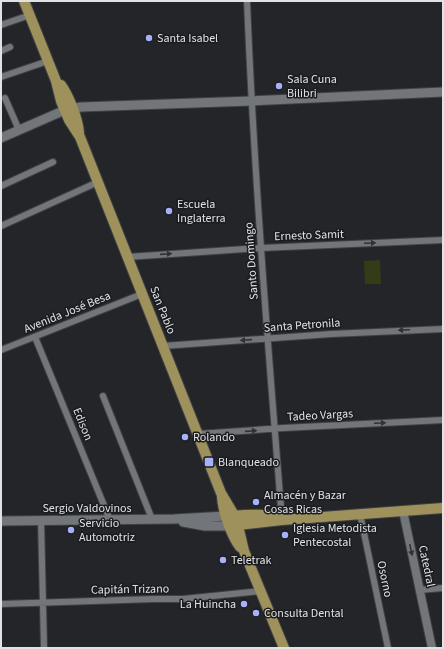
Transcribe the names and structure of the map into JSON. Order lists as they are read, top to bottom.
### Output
{
  "streets": {
    "main road": ["San Pablo", "Sergio Valdovinos"],
    "street": [
      "Ernesto Samit",
      "Santo Domingo",
      "Avenida José Besa",
      "Santa Petronila",
      "Tadeo Vargas",
      "Edison",
      "Catedral",
      "Osorno",
      "Capitán Trizano"
    ]
  },
  "crossings": [
    ["Ernesto Samit", "Santo Domingo"],
    ["Ernesto Samit", "San Pablo"],
    ["Santo Domingo", "Santa Petronila"],
    ["Santo Domingo", "Tadeo Vargas"],
    ["San Pablo", "Avenida José Besa"],
    ["San Pablo", "Santa Petronila"],
    ["San Pablo", "Tadeo Vargas"],
    ["San Pablo", "Sergio Valdovinos"],
    ["San Pablo", "Capitán Trizano"],
    ["Avenida José Besa", "Edison"],
    ["Edison", "Sergio Valdovinos"]
  ],
  "one_way": [
    "Ernesto Samit",
    "Santa Petronila",
    "Tadeo Vargas",
    "Catedral"
  ],
  "places": {
    "other": [
      "Santa Isabel",
      "Sala Cuna Bilibri",
      "Escuela Inglaterra",
      "Rolando",
      "Almacén y Bazar Cosas Ricas",
      "Servicio Automotriz",
      "Iglesia Metodista Pentecostal",
      "Teletrak",
      "La Huincha",
      "Consulta Dental"
    ],
    "transit": ["Blanqueado"]
  }
}
